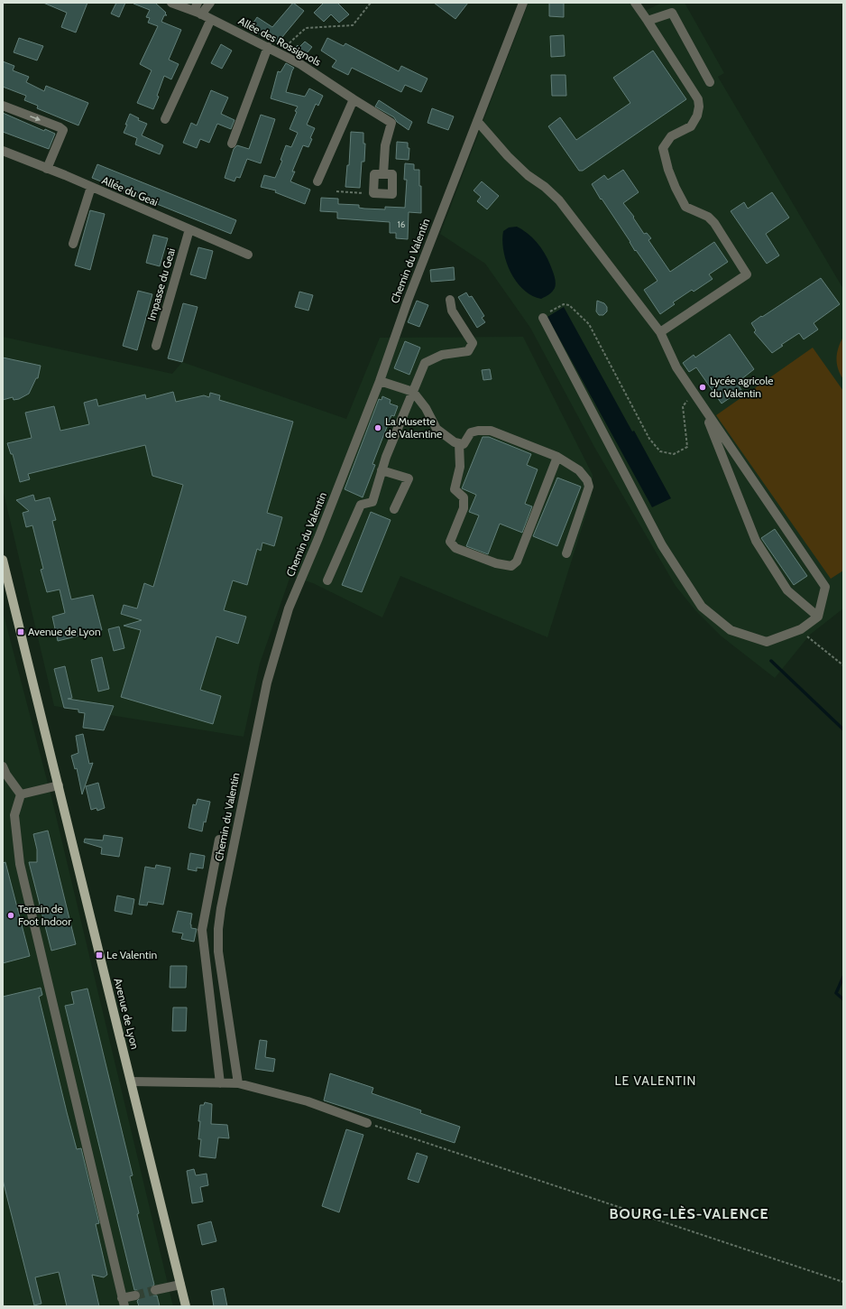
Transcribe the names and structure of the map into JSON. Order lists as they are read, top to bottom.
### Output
{
  "streets": {
    "main road": ["Avenue de Lyon"],
    "street": [
      "Allée des Rossignols",
      "Allée du Geai",
      "Chemin du Valentin",
      "Impasse du Geai"
    ]
  },
  "crossings": [
    ["Allée du Geai", "Impasse du Geai"]
  ],
  "districts": ["LE VALENTIN", "BOURG-LÈS-VALENCE"],
  "places": {
    "other": ["Lycée agricole du Valentin", "La Musette de Valentine", "Terrain de Foot Indoor"],
    "transit": ["Avenue de Lyon", "Le Valentin"]
  },
  "house_numbers": ["16"]
}
